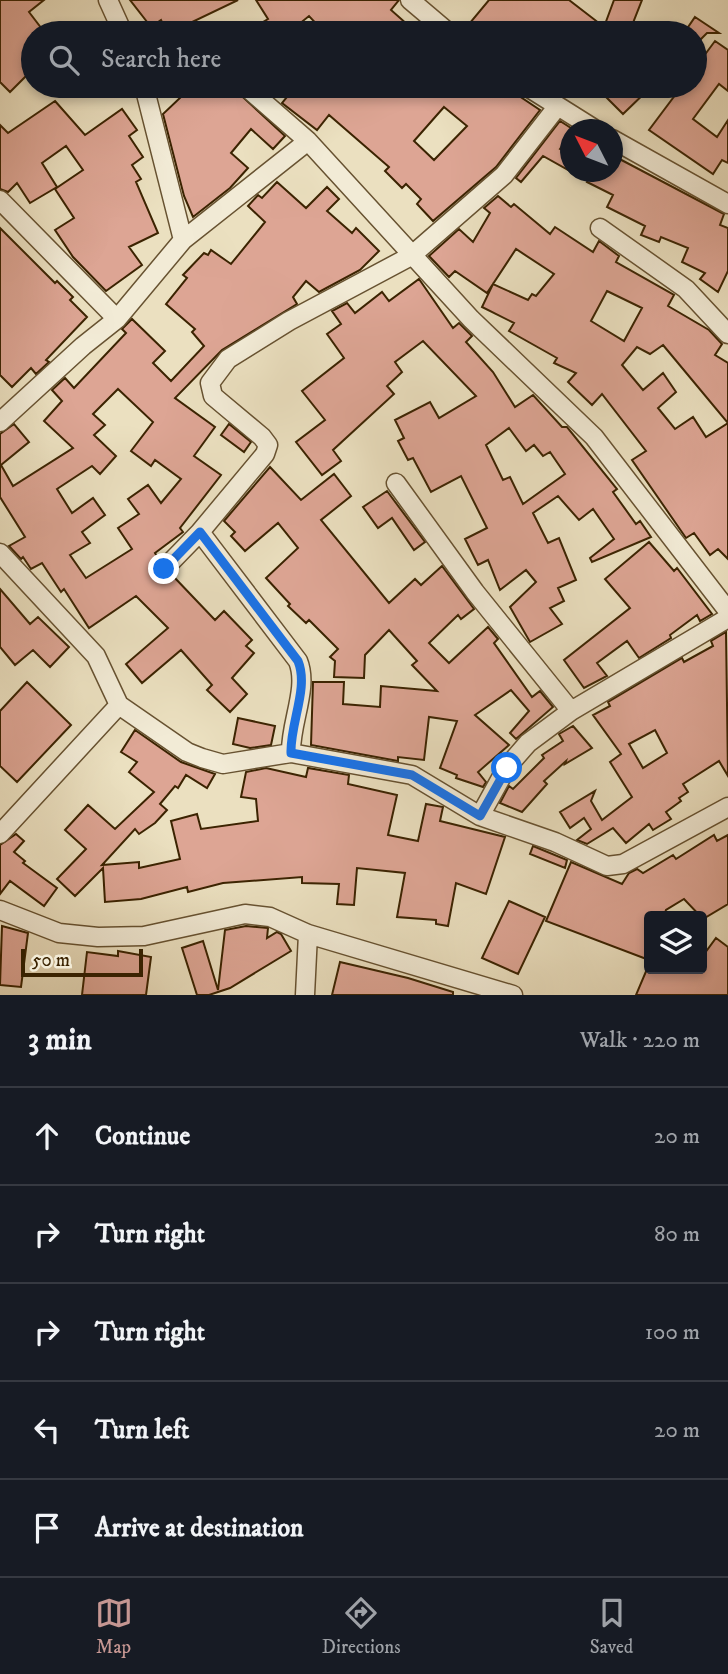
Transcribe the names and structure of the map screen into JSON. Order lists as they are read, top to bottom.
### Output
{
  "scale_bar": "50 m",
  "north": "top left",
  "page": {
    "search": "Search here",
    "scale": "50 m",
    "heading": ["3 min", "Walk · 220 m"],
    "list": [
      ["Continue", "20 m"],
      ["Turn right", "80 m"],
      ["Turn right", "100 m"],
      ["Turn left", "20 m"],
      "Arrive at destination"
    ],
    "nav": ["Map", "Directions", "Saved"]
  }
}
